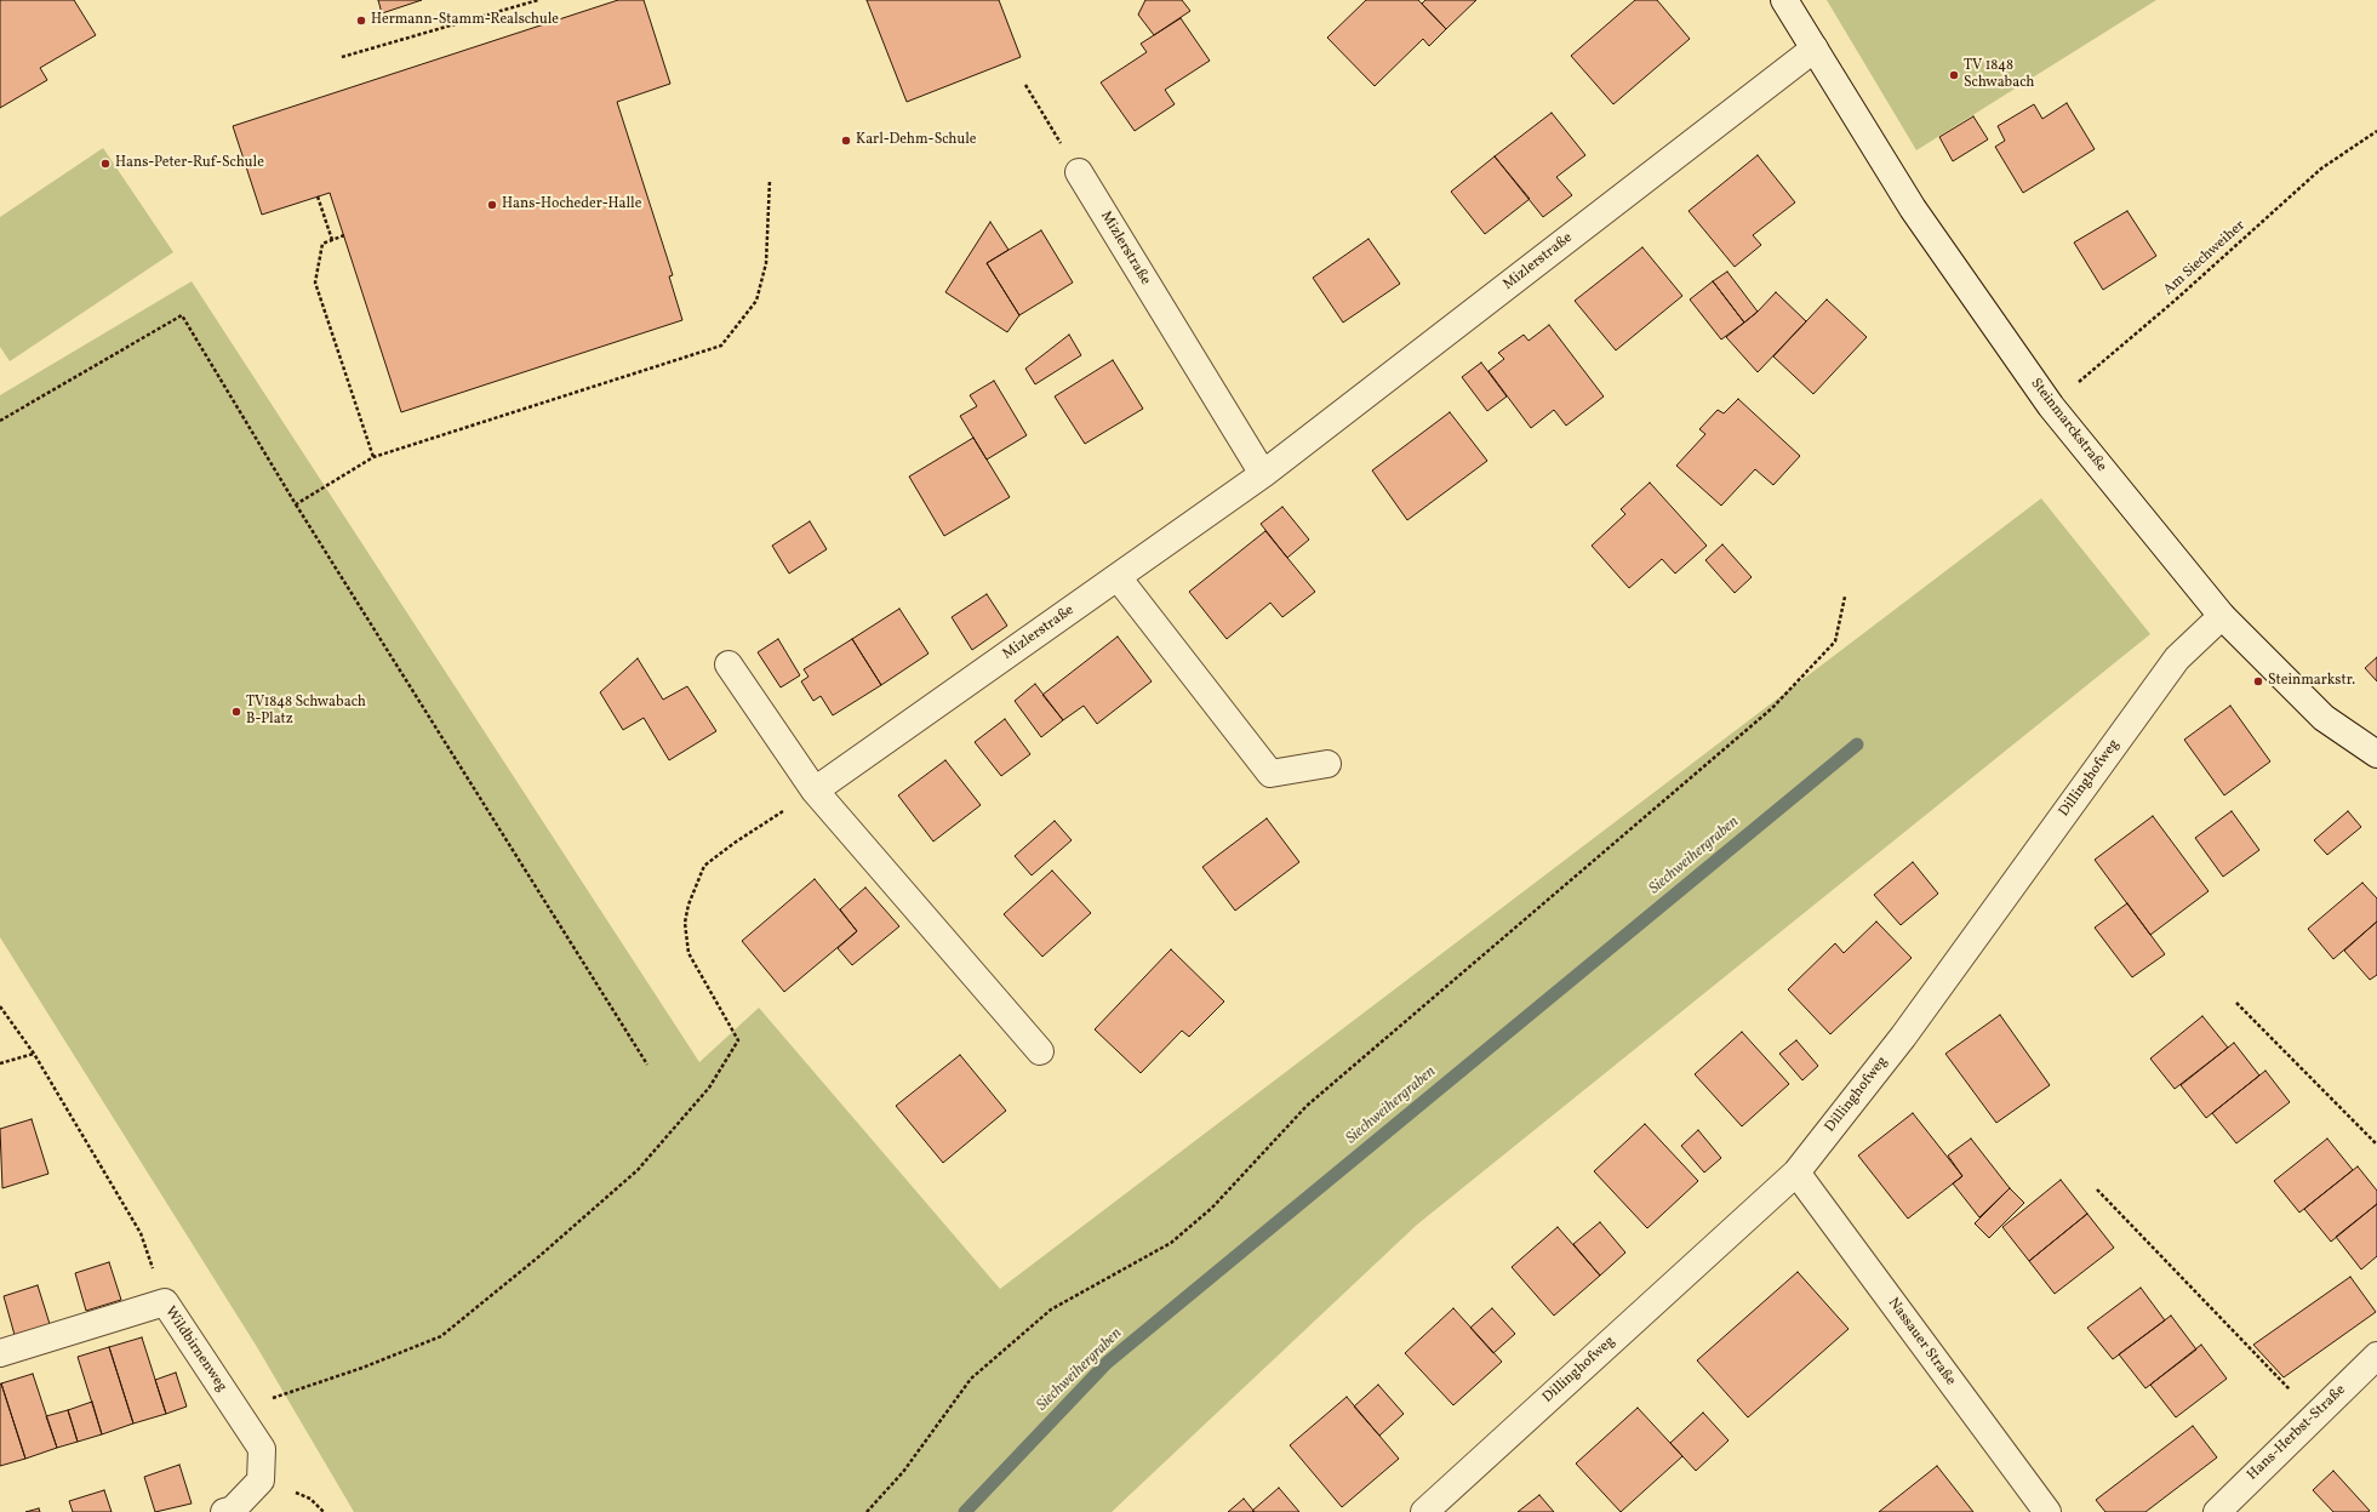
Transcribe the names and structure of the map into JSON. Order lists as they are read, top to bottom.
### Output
{
  "streets": {
    "street": [
      "Mizlerstraße",
      "Steinmarckstraße",
      "Dillinghofweg",
      "Nassauer Straße",
      "Wildbirnenweg",
      "Hans-Herbst-Straße"
    ],
    "path": ["Am Siechweiher"]
  },
  "crossings": [
    ["Mizlerstraße", "Steinmarckstraße"],
    ["Am Siechweiher", "Steinmarckstraße"],
    ["Steinmarckstraße", "Dillinghofweg"],
    ["Dillinghofweg", "Nassauer Straße"]
  ],
  "water": ["Siechweihergraben"],
  "places": [
    "Hermann-Stamm-Realschule",
    "TV 1848 Schwabach",
    "Karl-Dehm-Schule",
    "Hans-Peter-Ruf-Schule",
    "Hans-Hocheder-Halle",
    "Steinmarkstr.",
    "TV1848 Schwabach B-Platz"
  ]
}
